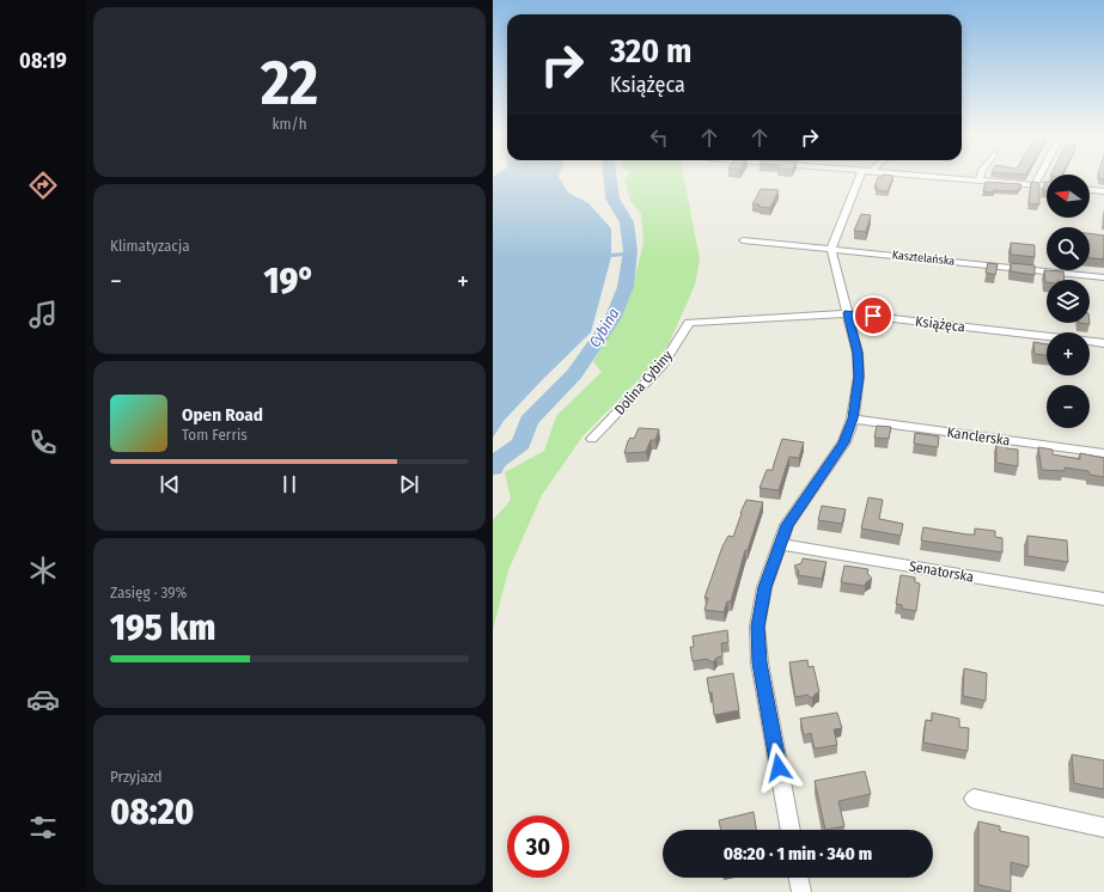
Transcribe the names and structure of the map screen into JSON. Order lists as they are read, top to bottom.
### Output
{
  "streets": {
    "street": [
      "Kasztelańska",
      "Książęca",
      "Dolina Cybiny",
      "Kanclerska",
      "Senatorska"
    ]
  },
  "crossings": [
    ["Książęca", "Dolina Cybiny"]
  ],
  "water": ["Cybina"],
  "north": "left",
  "page": {
    "tabs": "08:19",
    "tile": [
      ["22", "km/h"],
      "Klimatyzacja",
      ["Zasięg · 39%", "195 km"],
      ["Przyjazd", "08:20"]
    ],
    "turn": ["320 m", "Książęca"],
    "map_buttons": ["+", "−"],
    "heat": ["−", "19°", "+"],
    "song": ["Open Road", "Tom Ferris"],
    "limit": "30",
    "trip": "08:20 · 1 min · 340 m"
  }
}
